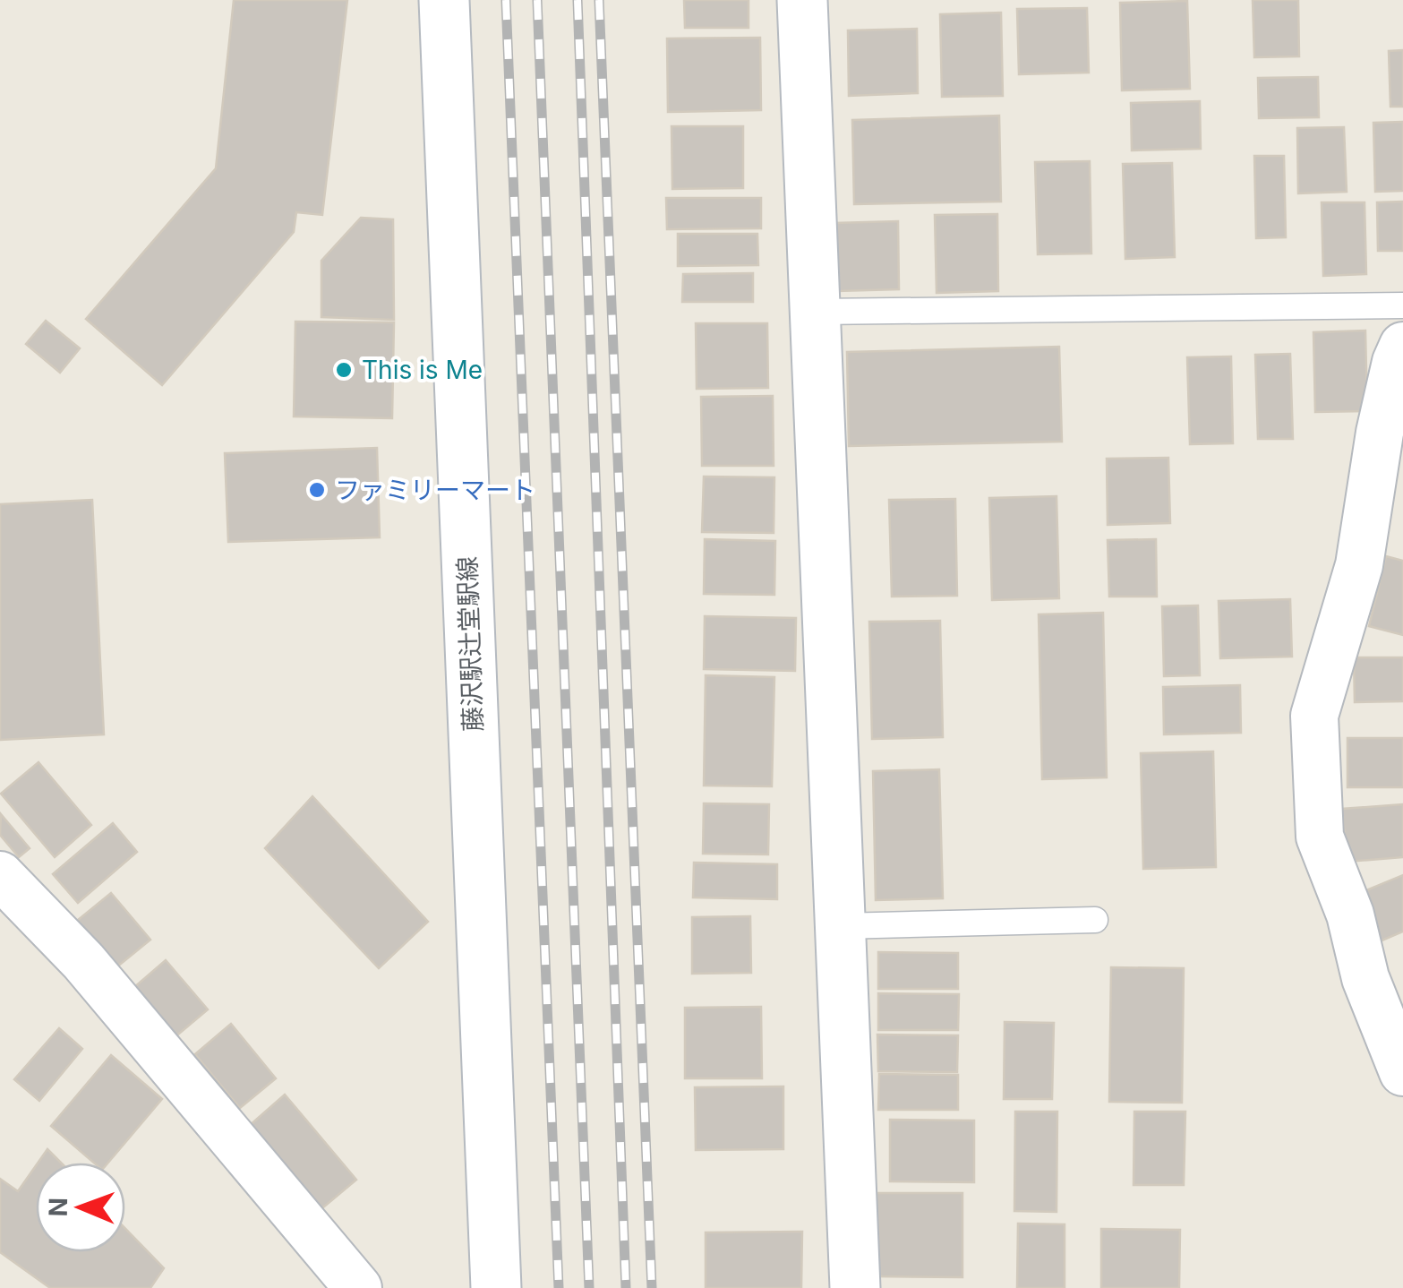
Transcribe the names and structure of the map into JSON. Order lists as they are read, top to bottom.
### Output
{
  "streets": {
    "street": ["藤沢駅辻堂駅線"]
  },
  "places": ["This is Me", "ファミリーマート"],
  "north": "left"
}
